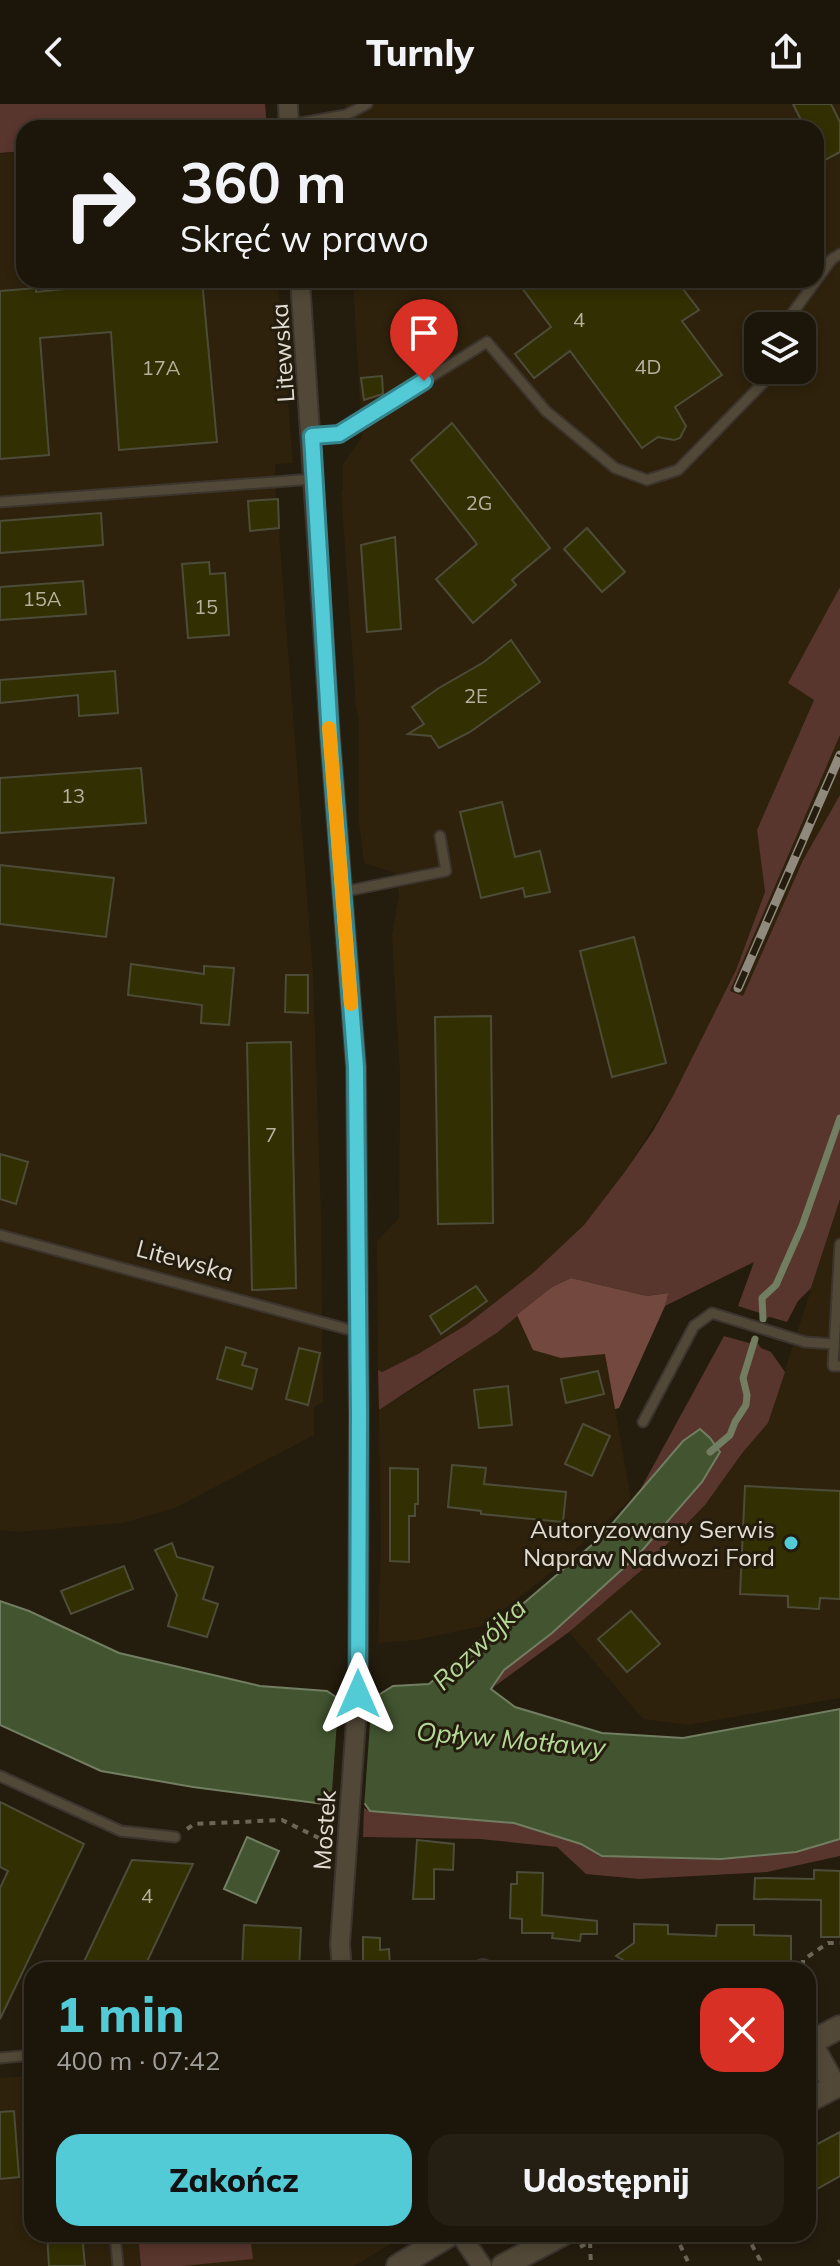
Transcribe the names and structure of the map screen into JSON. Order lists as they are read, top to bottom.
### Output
{
  "streets": {
    "street": ["Litewska", "Mostek"]
  },
  "crossings": [
    ["Litewska", "Mostek"]
  ],
  "water": ["Rozwójka", "Opływ Motławy"],
  "places": ["Autoryzowany Serwis Napraw Nadwozi Ford"],
  "house_numbers": [
    "4",
    "4D",
    "17A",
    "2G",
    "15A",
    "15",
    "2E",
    "13",
    "7",
    "4"
  ],
  "page": {
    "header": "Turnly",
    "turn": ["360 m", "Skręć w prawo"],
    "heading": ["1 min", "400 m · 07:42"],
    "buttons": ["Zakończ", "Udostępnij"]
  }
}
